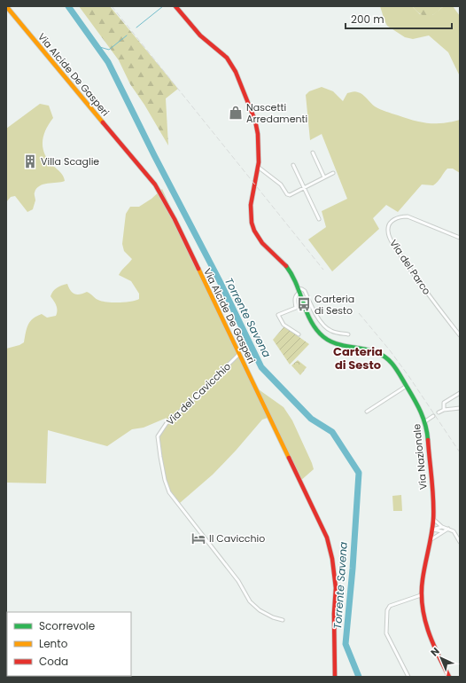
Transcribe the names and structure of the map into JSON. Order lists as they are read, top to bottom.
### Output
{
  "streets": {
    "main road": ["Via Alcide De Gasperi", "Via Nazionale"],
    "street": ["Via del Parco", "Via del Cavicchio"]
  },
  "crossings": [
    ["Via Alcide De Gasperi", "Via del Cavicchio"]
  ],
  "districts": ["Carteria di Sesto"],
  "water": ["Torrente Savena"],
  "places": {
    "shop": ["Nascetti Arredamenti"],
    "building": ["Villa Scaglie"],
    "bus stop": ["Carteria di Sesto"],
    "hotel": ["Il Cavicchio"]
  },
  "legend": ["Scorrevole", "Lento", "Coda"],
  "scale_bar": "200 m",
  "north": "top left"
}
